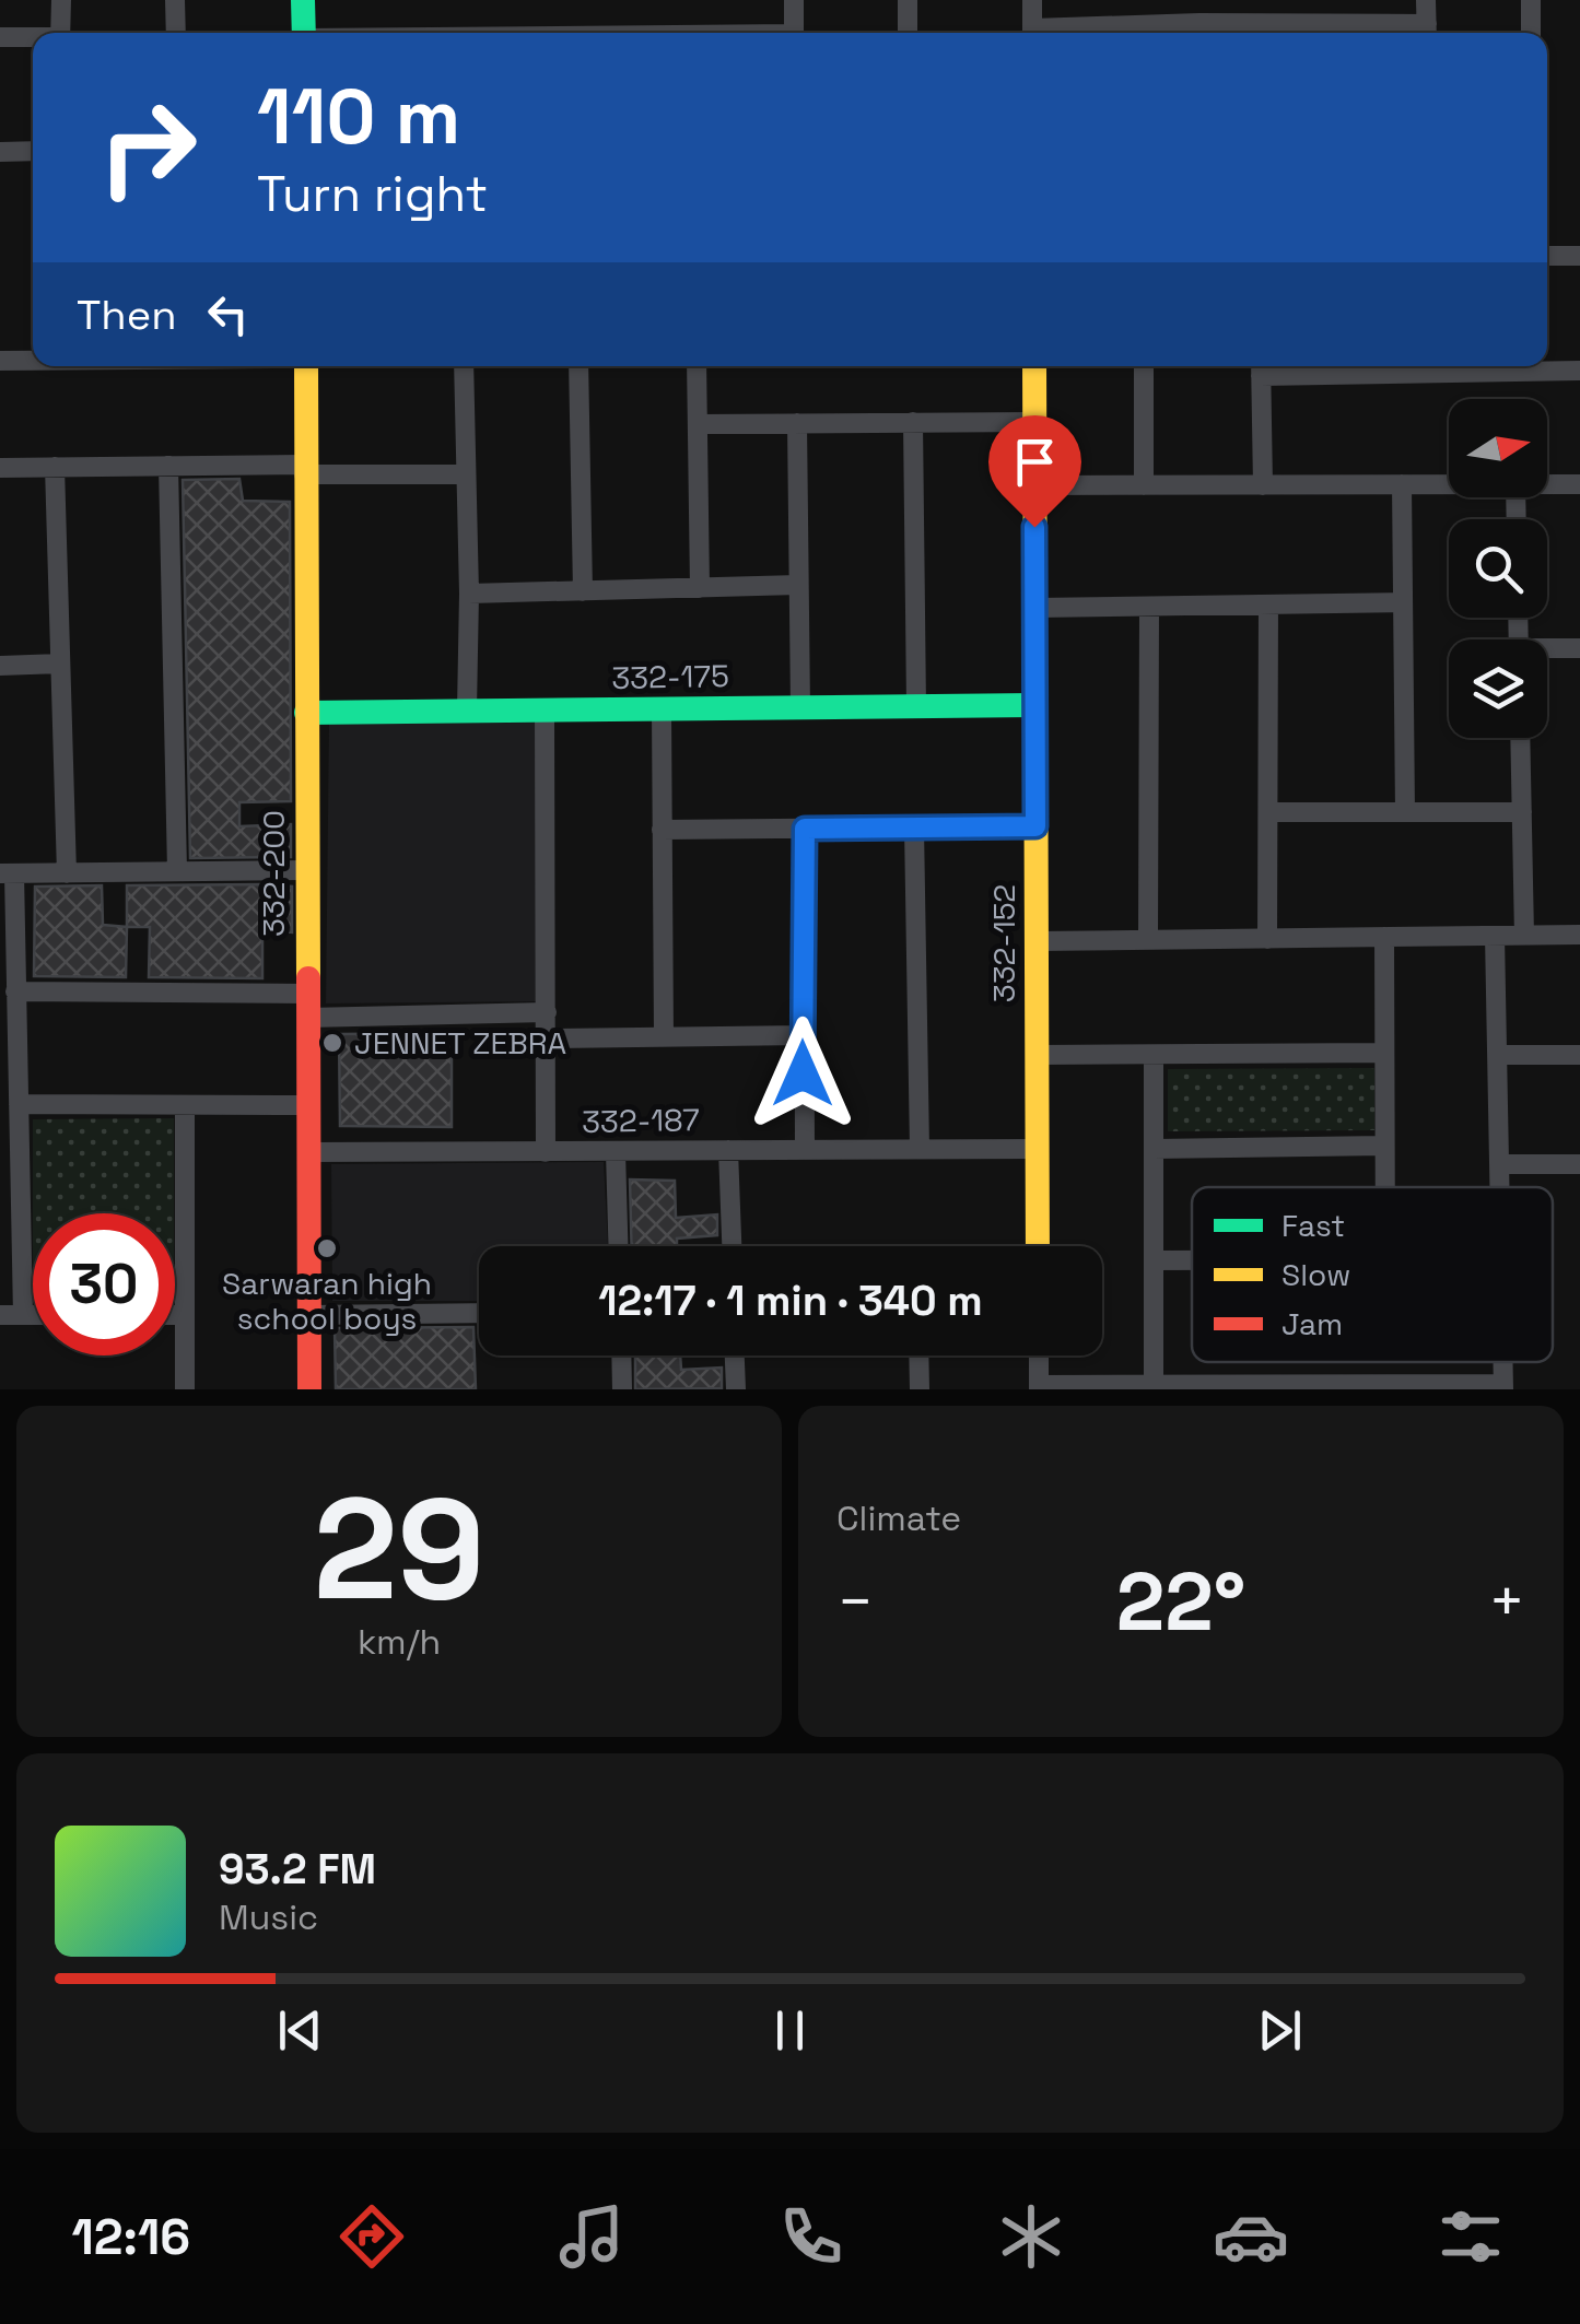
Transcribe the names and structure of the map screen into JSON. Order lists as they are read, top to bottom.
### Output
{
  "streets": {
    "street": [
      "332-175",
      "332-200",
      "332-152",
      "332-187"
    ]
  },
  "crossings": [
    ["332-175", "332-200"],
    ["332-175", "332-152"],
    ["332-200", "332-187"],
    ["332-152", "332-187"]
  ],
  "places": ["JENNET ZEBRA", "Sarwaran high school boys"],
  "legend": ["Fast", "Slow", "Jam"],
  "north": "right",
  "page": {
    "turn": ["110 m", "Turn right"],
    "then": "Then",
    "limit": "30",
    "trip": "12:17 · 1 min · 340 m",
    "tile": [
      ["29", "km/h"],
      "Climate"
    ],
    "heat": ["−", "22°", "+"],
    "song": ["93.2 FM", "Music"],
    "tabs": "12:16"
  }
}
